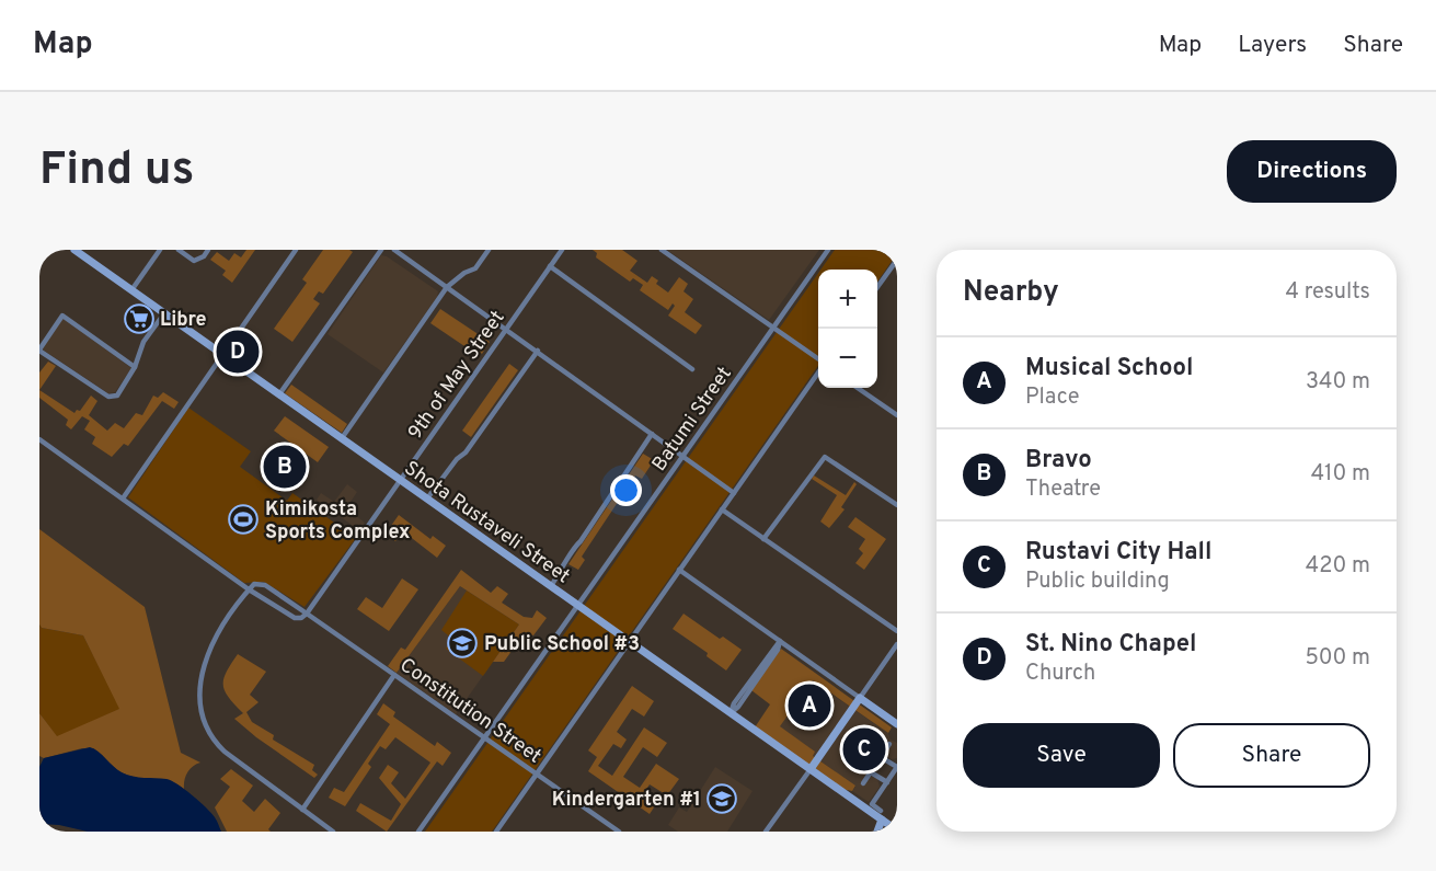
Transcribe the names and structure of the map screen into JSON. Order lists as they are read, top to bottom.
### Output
{
  "streets": {
    "street": [
      "9th of May Street",
      "Batumi Street",
      "Shota Rustaveli Street",
      "Constitution Street"
    ]
  },
  "crossings": [
    ["9th of May Street", "Shota Rustaveli Street"],
    ["9th of May Street", "Constitution Street"],
    ["Batumi Street", "Shota Rustaveli Street"],
    ["Batumi Street", "Constitution Street"]
  ],
  "places": {
    "supermarket": ["Libre"],
    "sports": ["Kimikosta Sports Complex"],
    "school or university": ["Public School #3", "Kindergarten #1"]
  },
  "page": {
    "header": "Map",
    "nav": ["Map", "Layers", "Share"],
    "buttons": [
      "Directions",
      ["Save", "Share"]
    ],
    "title": "Find us",
    "heading": ["Nearby", "4 results"],
    "map_buttons": ["+", "−"],
    "pins": [
      "D",
      "B",
      "A",
      "C"
    ],
    "list": [
      {
        "mark": "A",
        "name": "Musical School",
        "note": "Place",
        "value": "340 m"
      },
      {
        "mark": "B",
        "name": "Bravo",
        "note": "Theatre",
        "value": "410 m"
      },
      {
        "mark": "C",
        "name": "Rustavi City Hall",
        "note": "Public building",
        "value": "420 m"
      },
      {
        "mark": "D",
        "name": "St. Nino Chapel",
        "note": "Church",
        "value": "500 m"
      }
    ]
  }
}
